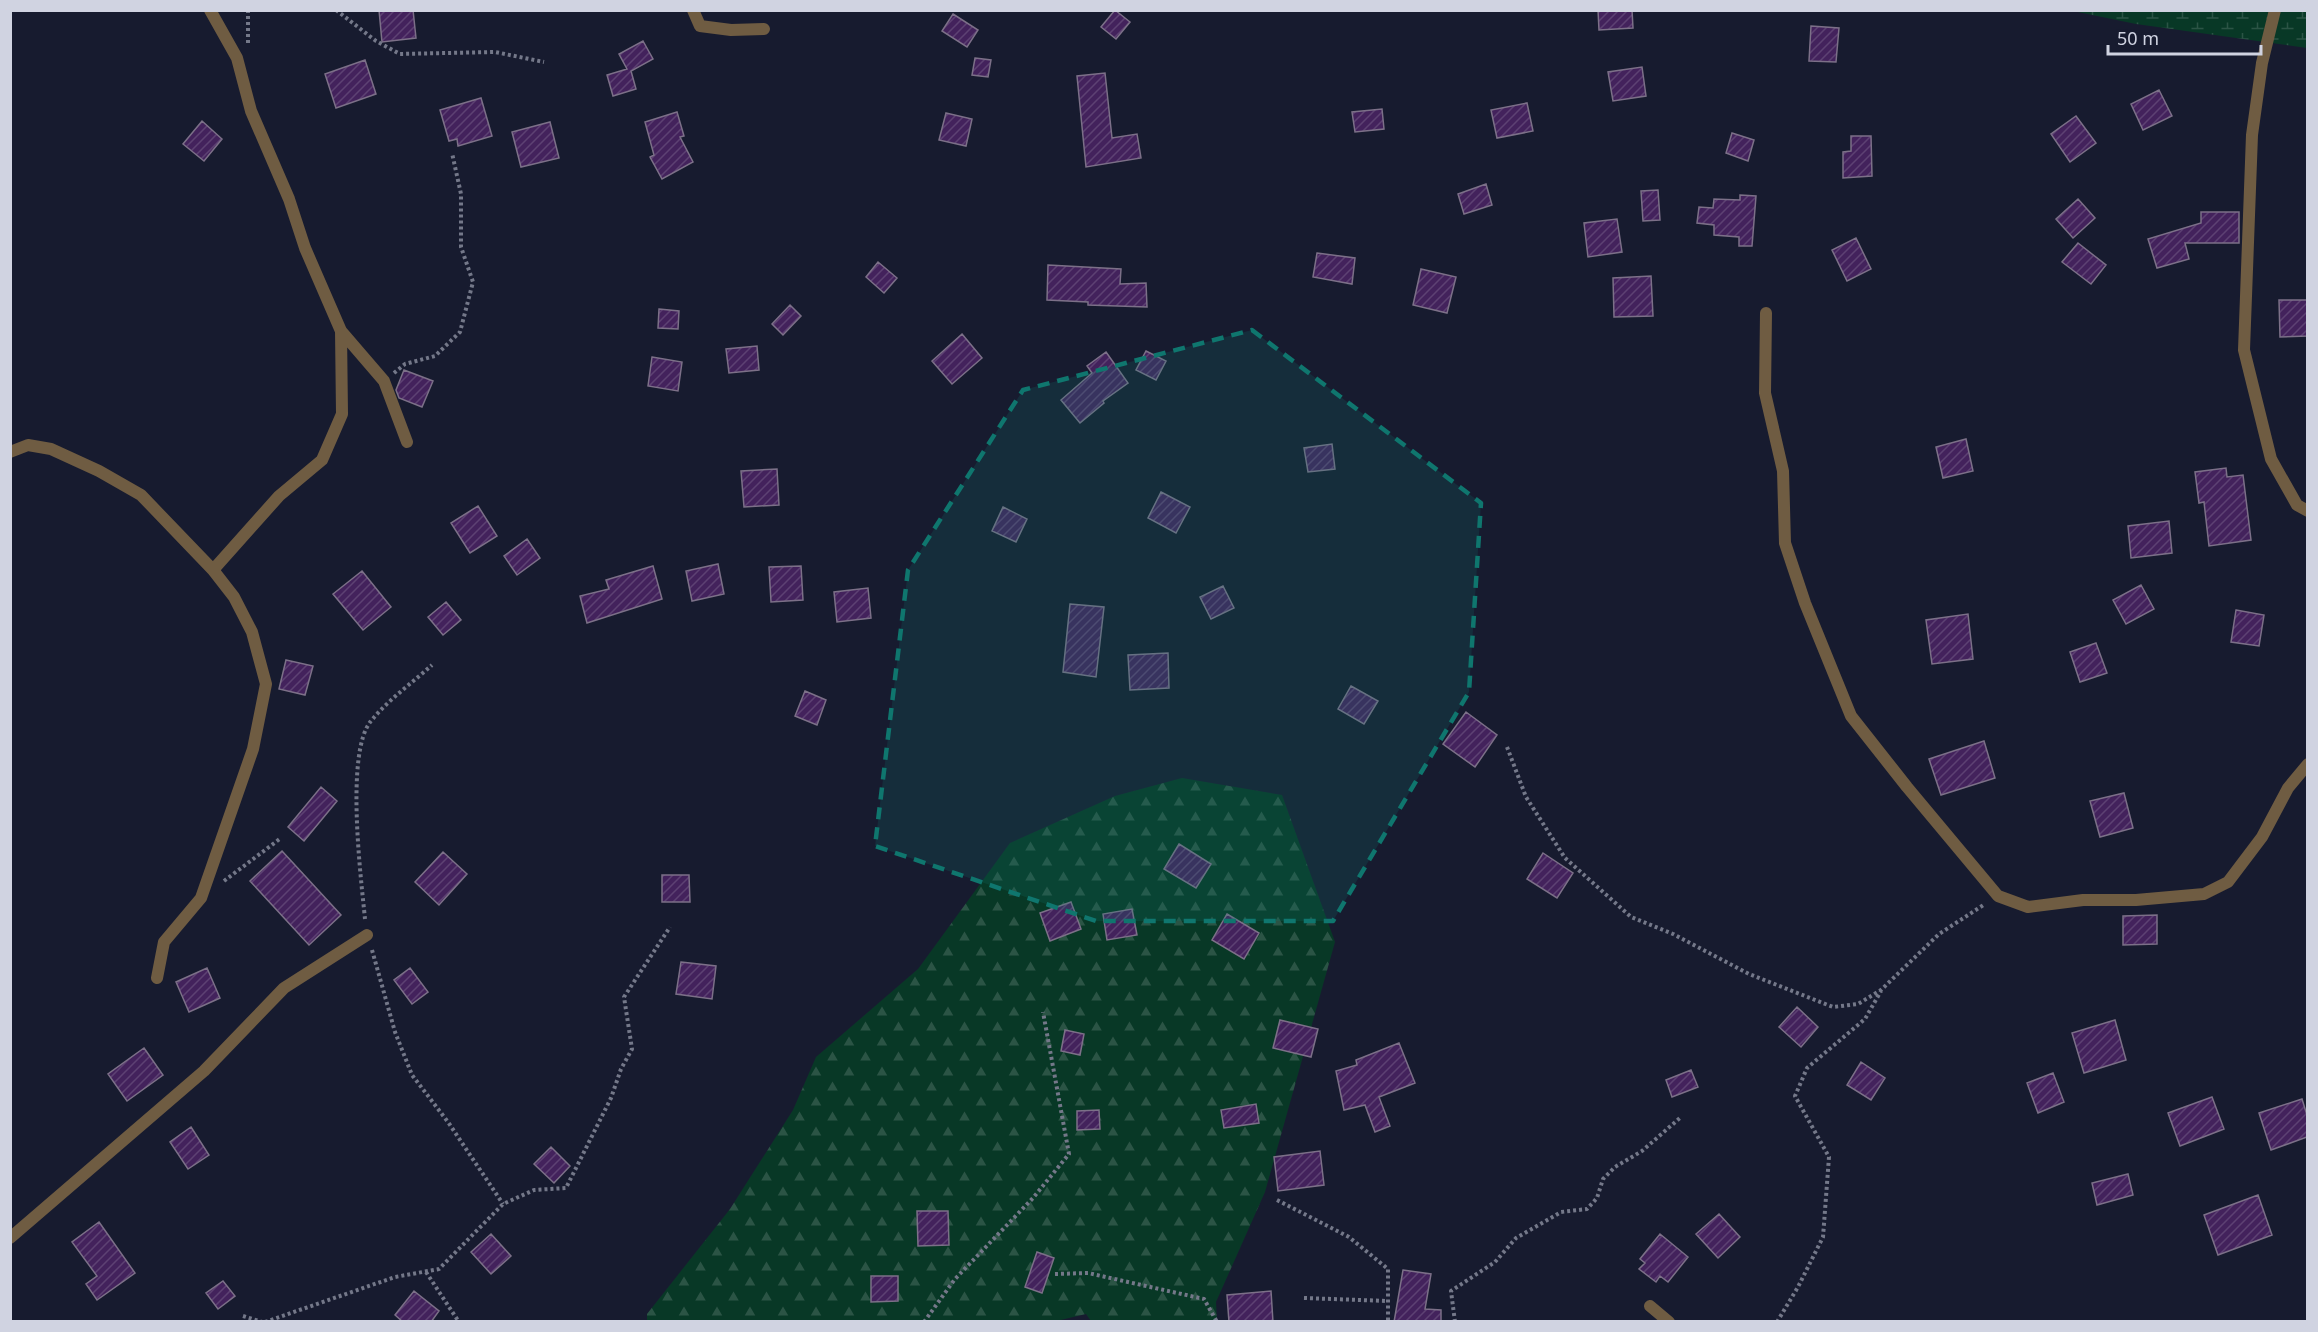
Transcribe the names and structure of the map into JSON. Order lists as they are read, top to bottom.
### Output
{
  "scale_bar": "50 m"
}
